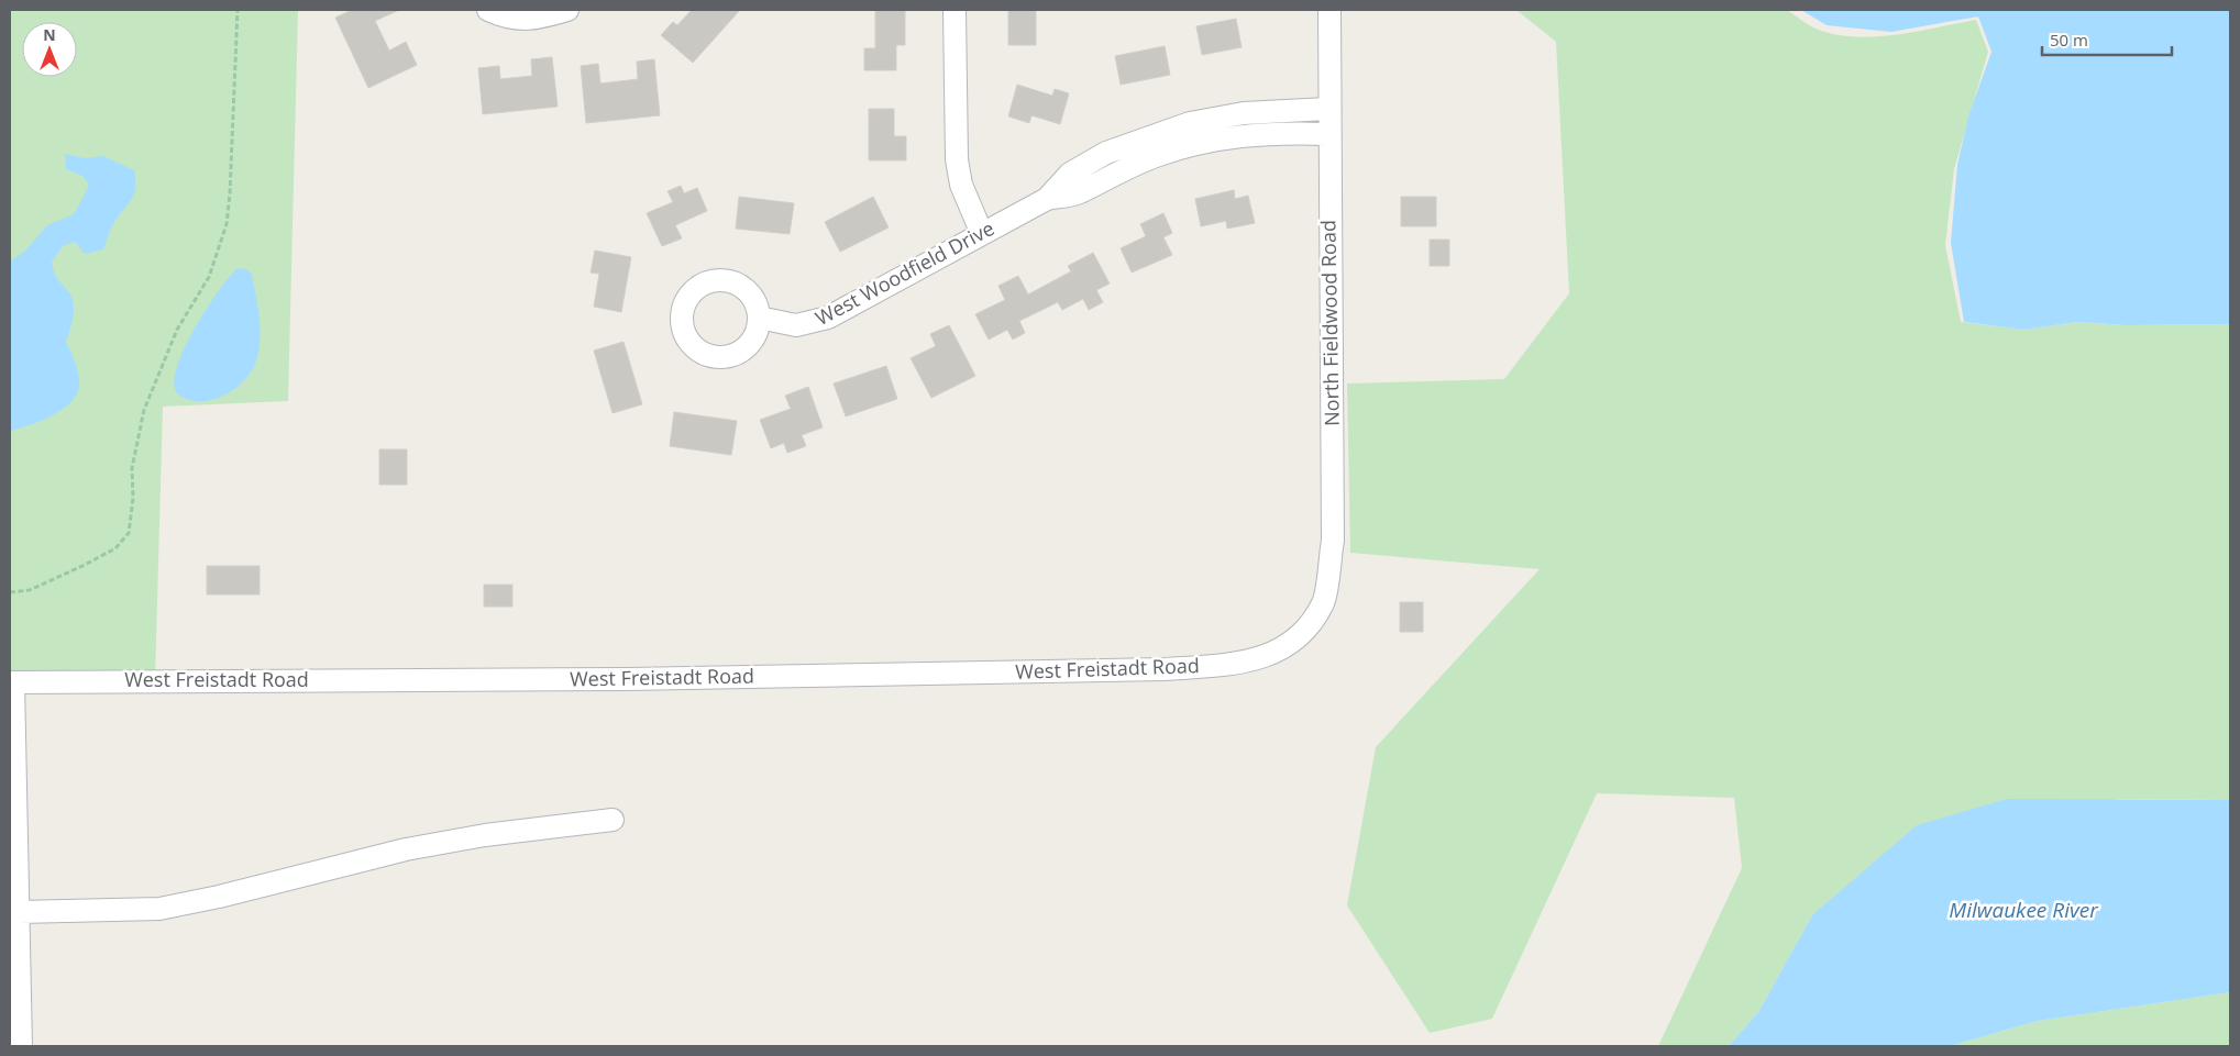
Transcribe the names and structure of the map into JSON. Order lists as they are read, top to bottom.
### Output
{
  "streets": {
    "street": ["West Woodfield Drive", "North Fieldwood Road", "West Freistadt Road"]
  },
  "crossings": [
    ["West Woodfield Drive", "North Fieldwood Road"],
    ["North Fieldwood Road", "West Freistadt Road"]
  ],
  "water": ["Milwaukee River"],
  "scale_bar": "50 m",
  "north": "top"
}
